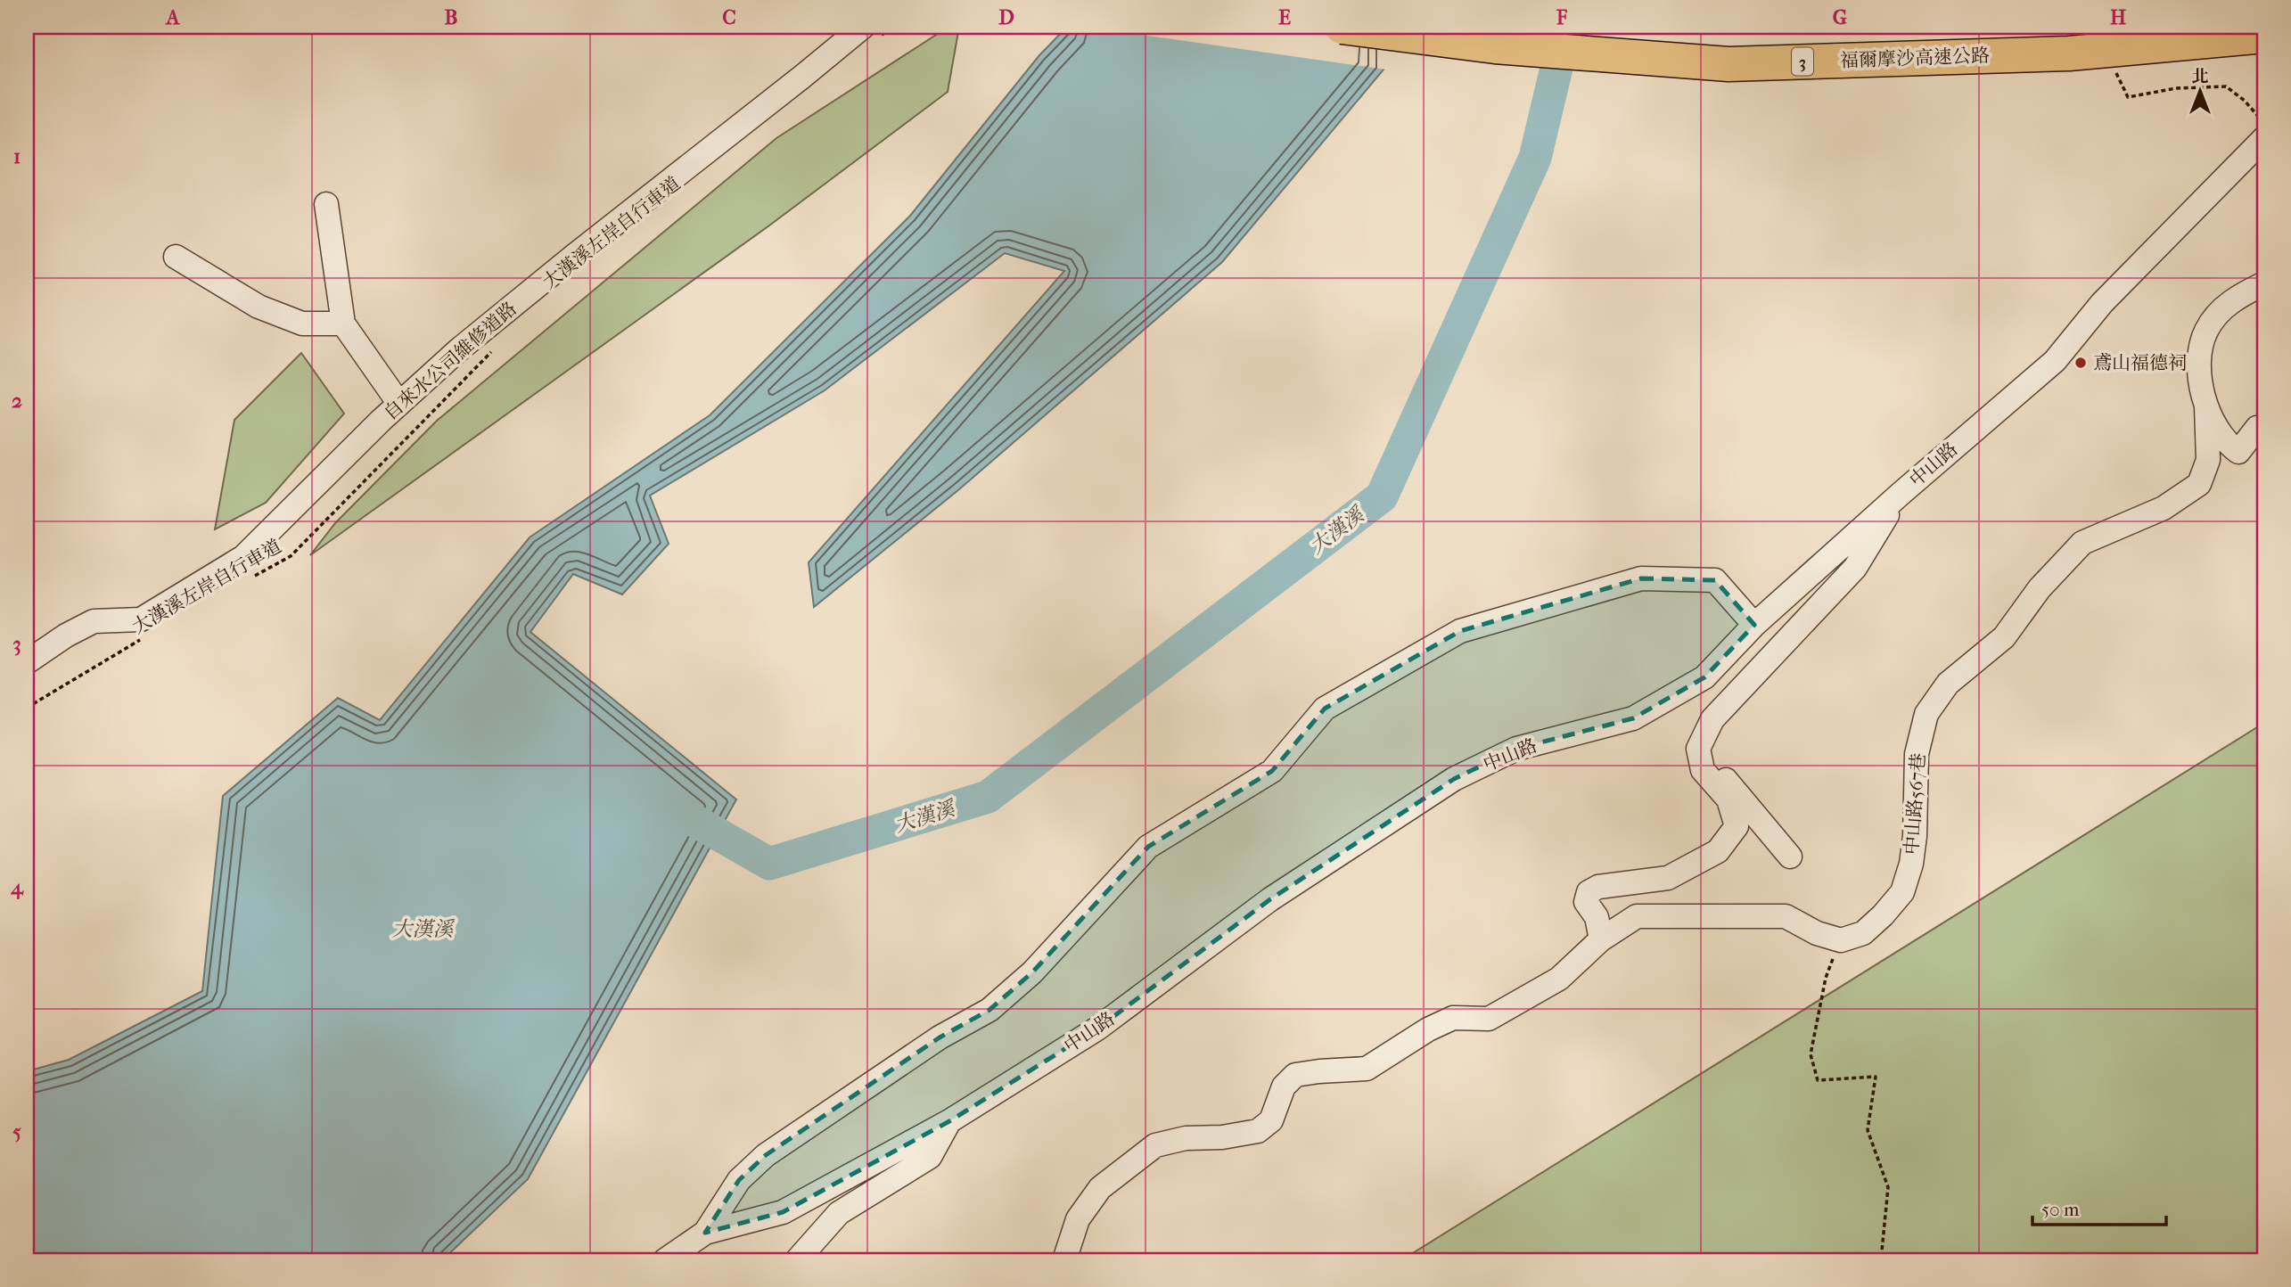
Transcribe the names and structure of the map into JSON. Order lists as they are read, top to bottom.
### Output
{
  "streets": {
    "highway": ["福爾摩沙高速公路", "3"],
    "street": ["自來水公司維修道路", "中山路", "中山路567巷"],
    "path": ["大漢溪左岸自行車道"]
  },
  "water": ["大漢溪"],
  "places": ["鳶山福德祠"],
  "scale_bar": "50 m",
  "north": "top",
  "grid": {
    "columns": [
      "A",
      "B",
      "C",
      "D",
      "E",
      "F",
      "G",
      "H"
    ],
    "rows": [
      "1",
      "2",
      "3",
      "4",
      "5"
    ]
  }
}
